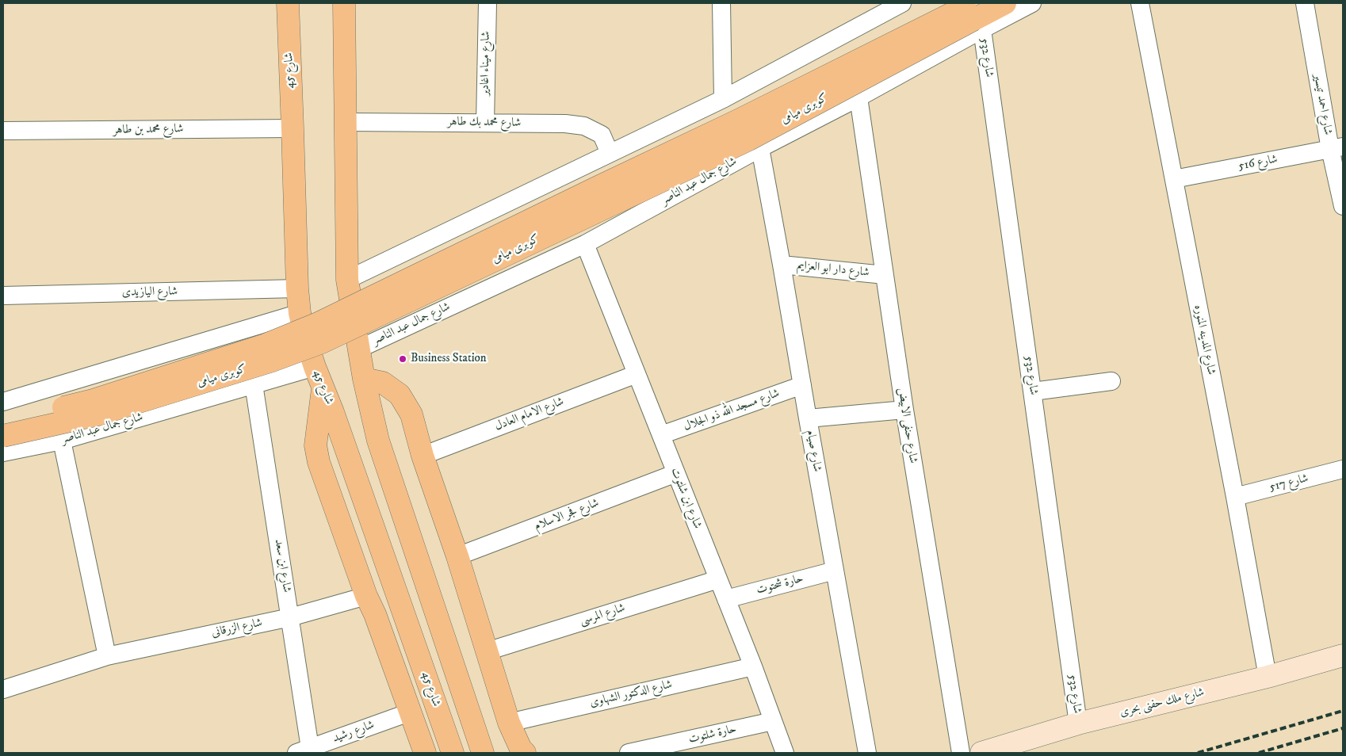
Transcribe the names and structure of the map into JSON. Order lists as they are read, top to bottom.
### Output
{
  "streets": {
    "main road": ["شارع 45", "كوبرى ميامى"],
    "street": [
      "شارع 532",
      "شارع ميناء اغادير",
      "شارع احمد تيسير",
      "شارع محمد بك طاهر",
      "شارع محمد بن طاهر",
      "شارع 516",
      "شارع جمال عبد الناصر",
      "شارع دار ابو العزايم",
      "شارع اليازيدى",
      "شارع المدينه المنوره",
      "شارع مسجد الله ذو الجلال",
      "شارع الامام العادل",
      "شارع حنفى الابيض",
      "شارع صيام",
      "شارع 517",
      "شارع ابن شلتوت",
      "شارع فجر الاسلام",
      "شارع ابن سعد",
      "حارة شحتوت",
      "شارع المرسى",
      "شارع الزرقانى",
      "شارع الدكتور الشهاوى",
      "شارع ملك حفنى بحرى",
      "شارع رشيد",
      "حارة شلتوت"
    ]
  },
  "crossings": [
    ["شارع 532", "كوبرى ميامى"],
    ["شارع 532", "شارع جمال عبد الناصر"],
    ["شارع 532", "شارع ملك حفنى بحرى"],
    ["شارع ميناء اغادير", "شارع محمد بك طاهر"],
    ["شارع 45", "شارع محمد بن طاهر"],
    ["شارع 45", "شارع جمال عبد الناصر"],
    ["شارع 45", "شارع اليازيدى"],
    ["شارع احمد تيسير", "شارع 516"],
    ["كوبرى ميامى", "شارع جمال عبد الناصر"],
    ["شارع 516", "شارع المدينه المنوره"],
    ["شارع جمال عبد الناصر", "شارع حنفى الابيض"],
    ["شارع جمال عبد الناصر", "شارع صيام"],
    ["شارع جمال عبد الناصر", "شارع ابن شلتوت"],
    ["شارع جمال عبد الناصر", "شارع ابن سعد"],
    ["شارع دار ابو العزايم", "شارع حنفى الابيض"],
    ["شارع دار ابو العزايم", "شارع صيام"],
    ["شارع المدينه المنوره", "شارع 517"],
    ["شارع المدينه المنوره", "شارع ملك حفنى بحرى"],
    ["شارع مسجد الله ذو الجلال", "شارع صيام"],
    ["شارع مسجد الله ذو الجلال", "شارع ابن شلتوت"],
    ["شارع الامام العادل", "شارع ابن شلتوت"],
    ["شارع صيام", "حارة شحتوت"],
    ["شارع ابن شلتوت", "شارع فجر الاسلام"],
    ["شارع ابن شلتوت", "حارة شحتوت"],
    ["شارع ابن شلتوت", "شارع المرسى"],
    ["شارع ابن شلتوت", "شارع الدكتور الشهاوى"],
    ["شارع ابن شلتوت", "حارة شلتوت"],
    ["شارع ابن سعد", "شارع الزرقانى"],
    ["شارع ابن سعد", "شارع رشيد"]
  ],
  "places": ["Business Station"]
}
